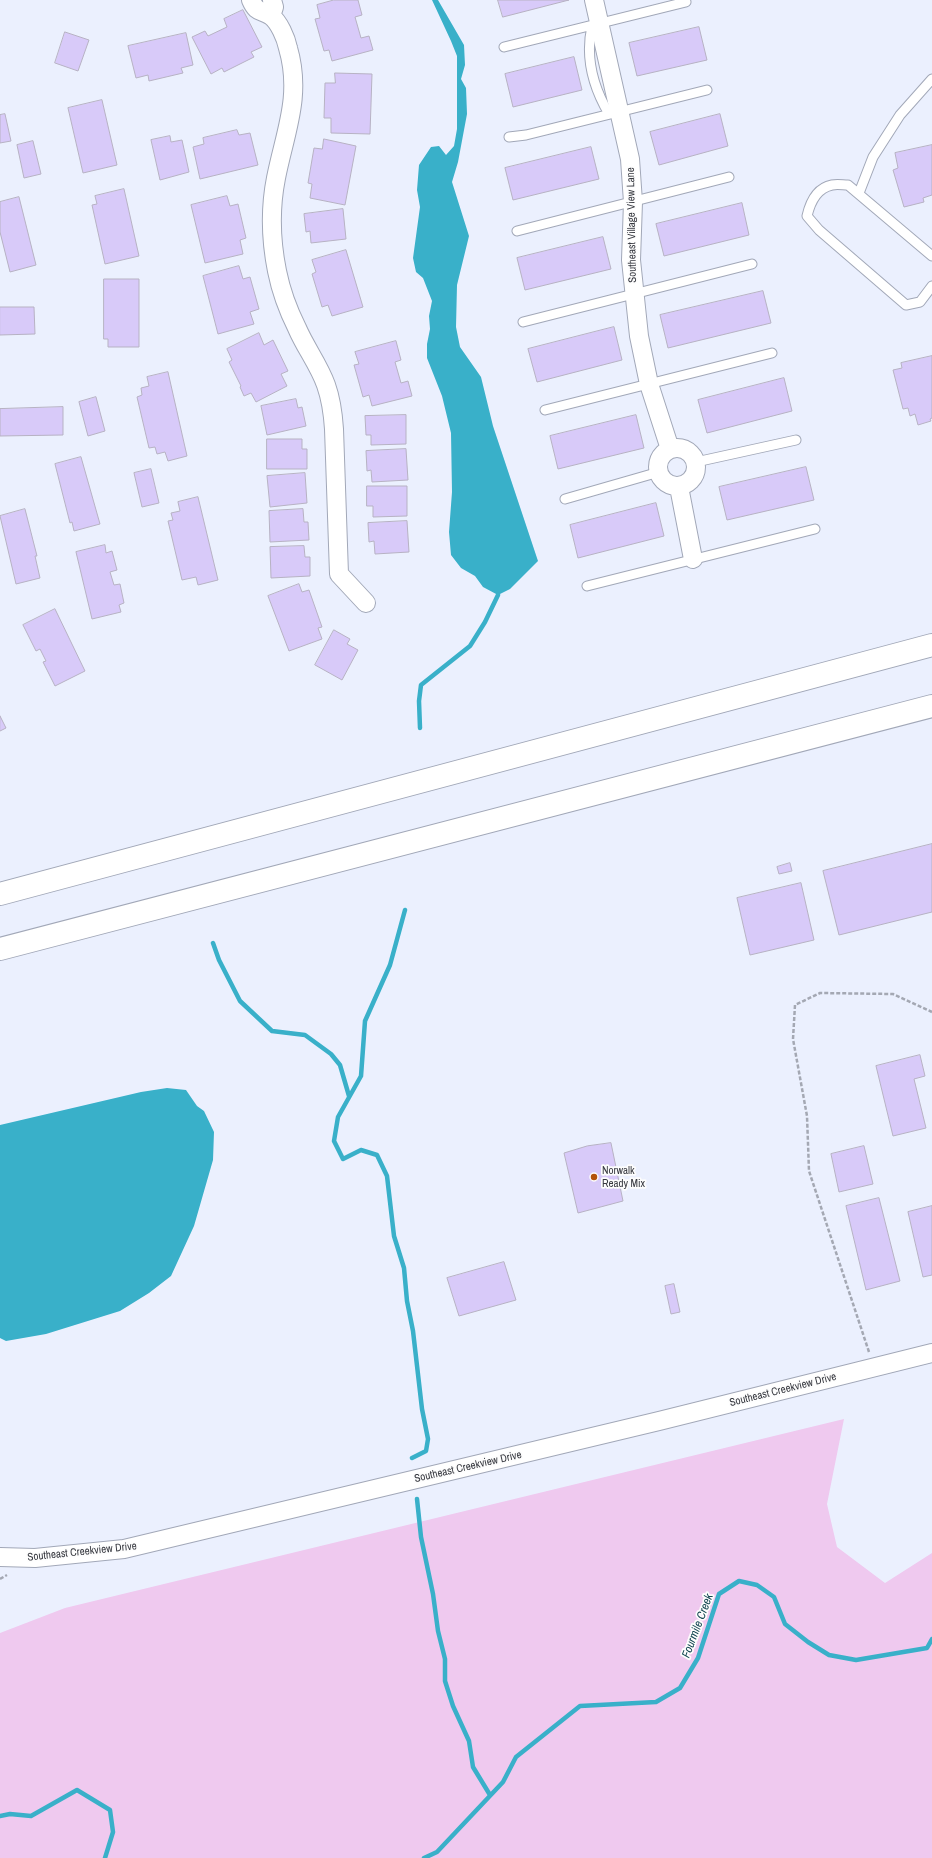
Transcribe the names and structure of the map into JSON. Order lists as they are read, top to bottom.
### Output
{
  "streets": {
    "street": ["Southeast Village View Lane", "Southeast Creekview Drive"]
  },
  "water": ["Fourmile Creek"],
  "places": ["Norwalk Ready Mix"]
}
